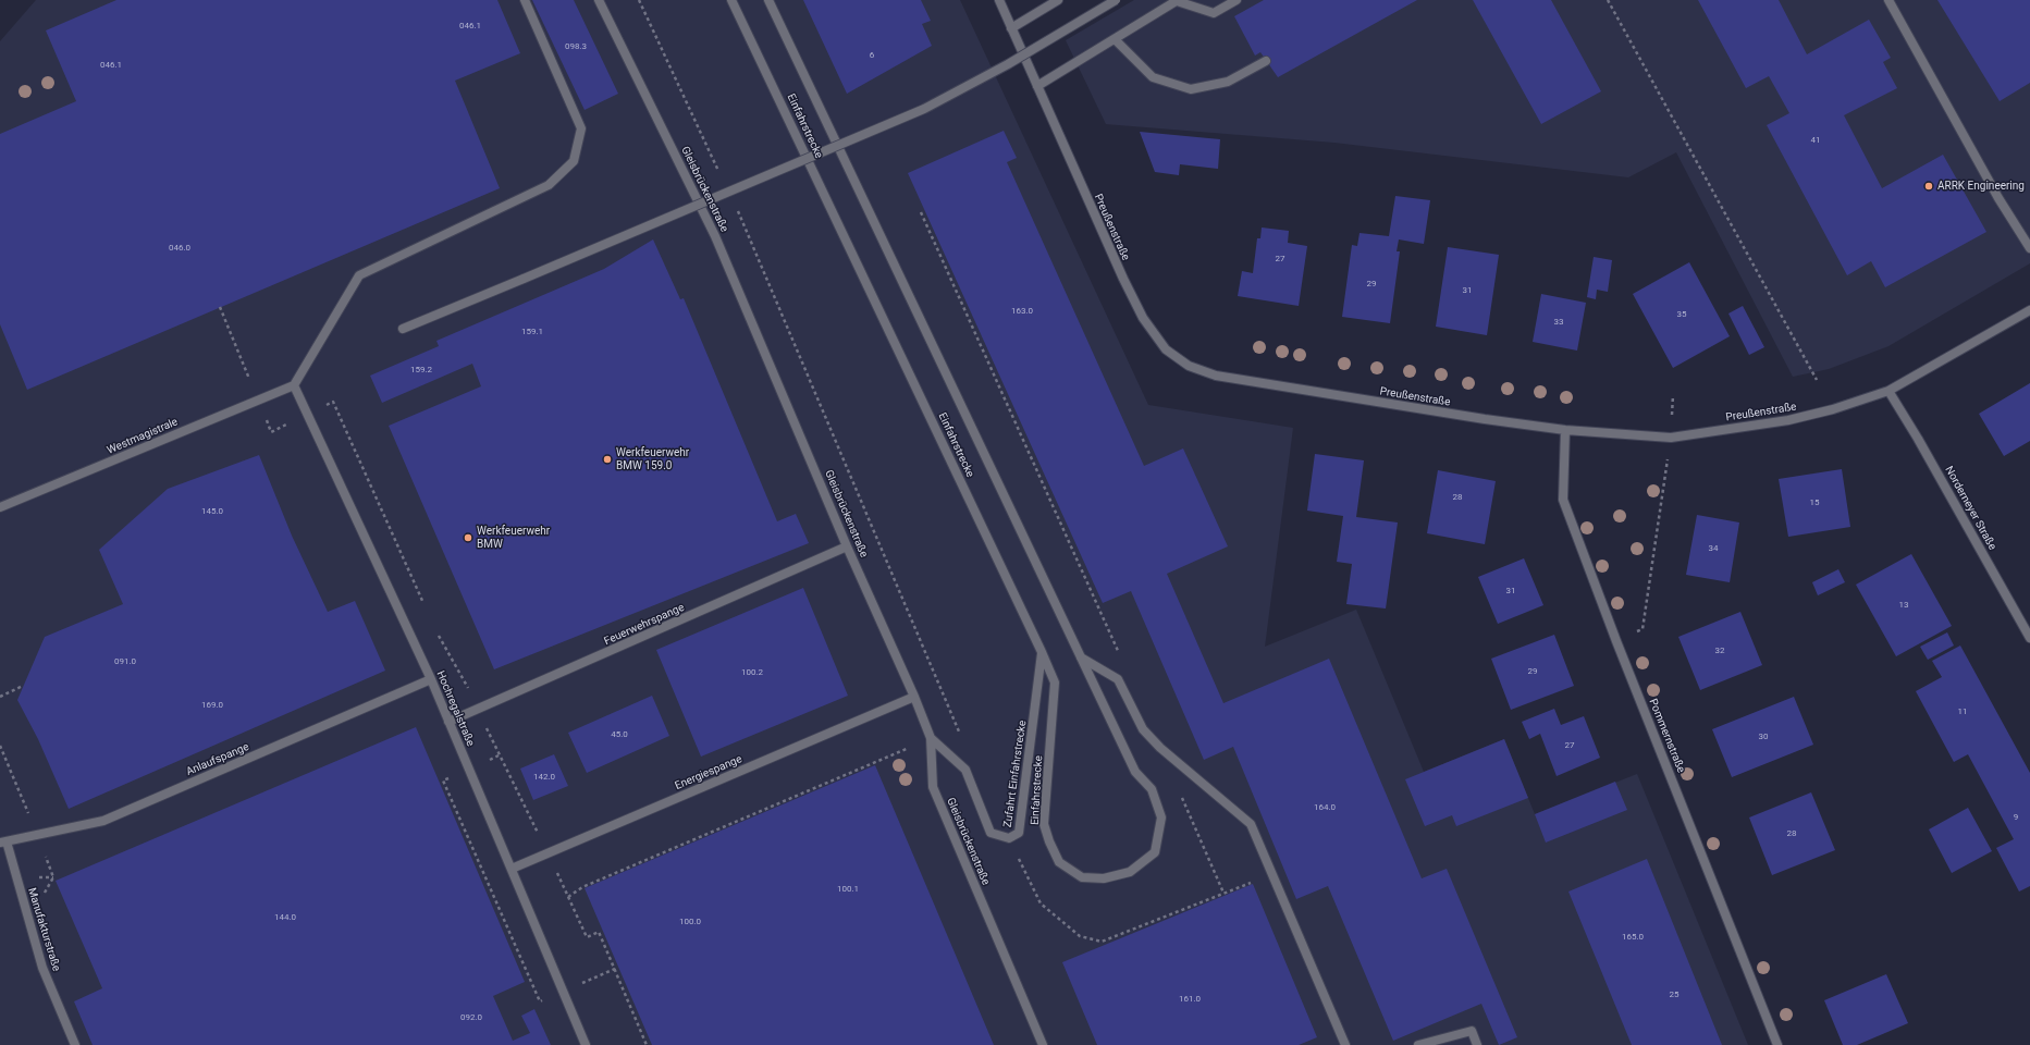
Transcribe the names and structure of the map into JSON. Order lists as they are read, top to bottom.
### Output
{
  "streets": {
    "street": [
      "Einfahrstrecke",
      "Gleisbrückenstraße",
      "Preußenstraße",
      "Westmagistrale",
      "Norderneyer Straße",
      "Feuerwehrspange",
      "Hochregalstraße",
      "Pommernstraße",
      "Anlaufspange",
      "Energiespange",
      "Zufahrt Einfahrstrecke",
      "Manufakturstraße"
    ]
  },
  "crossings": [
    ["Einfahrstrecke", "Zufahrt Einfahrstrecke"],
    ["Gleisbrückenstraße", "Feuerwehrspange"],
    ["Gleisbrückenstraße", "Energiespange"],
    ["Gleisbrückenstraße", "Zufahrt Einfahrstrecke"],
    ["Preußenstraße", "Norderneyer Straße"],
    ["Preußenstraße", "Pommernstraße"],
    ["Westmagistrale", "Hochregalstraße"],
    ["Feuerwehrspange", "Hochregalstraße"],
    ["Hochregalstraße", "Anlaufspange"],
    ["Hochregalstraße", "Energiespange"],
    ["Anlaufspange", "Manufakturstraße"]
  ],
  "places": ["ARRK Engineering", "Werkfeuerwehr BMW 159.0", "Werkfeuerwehr BMW"],
  "house_numbers": [
    "046.1",
    "098.3",
    "6",
    "046.1",
    "41",
    "046.0",
    "27",
    "29",
    "31",
    "163.0",
    "35",
    "33",
    "159.1",
    "159.2",
    "28",
    "15",
    "145.0",
    "34",
    "31",
    "13",
    "32",
    "091.0",
    "29",
    "100.2",
    "169.0",
    "11",
    "45.0",
    "30",
    "27",
    "142.0",
    "164.0",
    "9",
    "28",
    "100.1",
    "144.0",
    "100.0",
    "165.0",
    "25",
    "161.0",
    "092.0"
  ]
}
